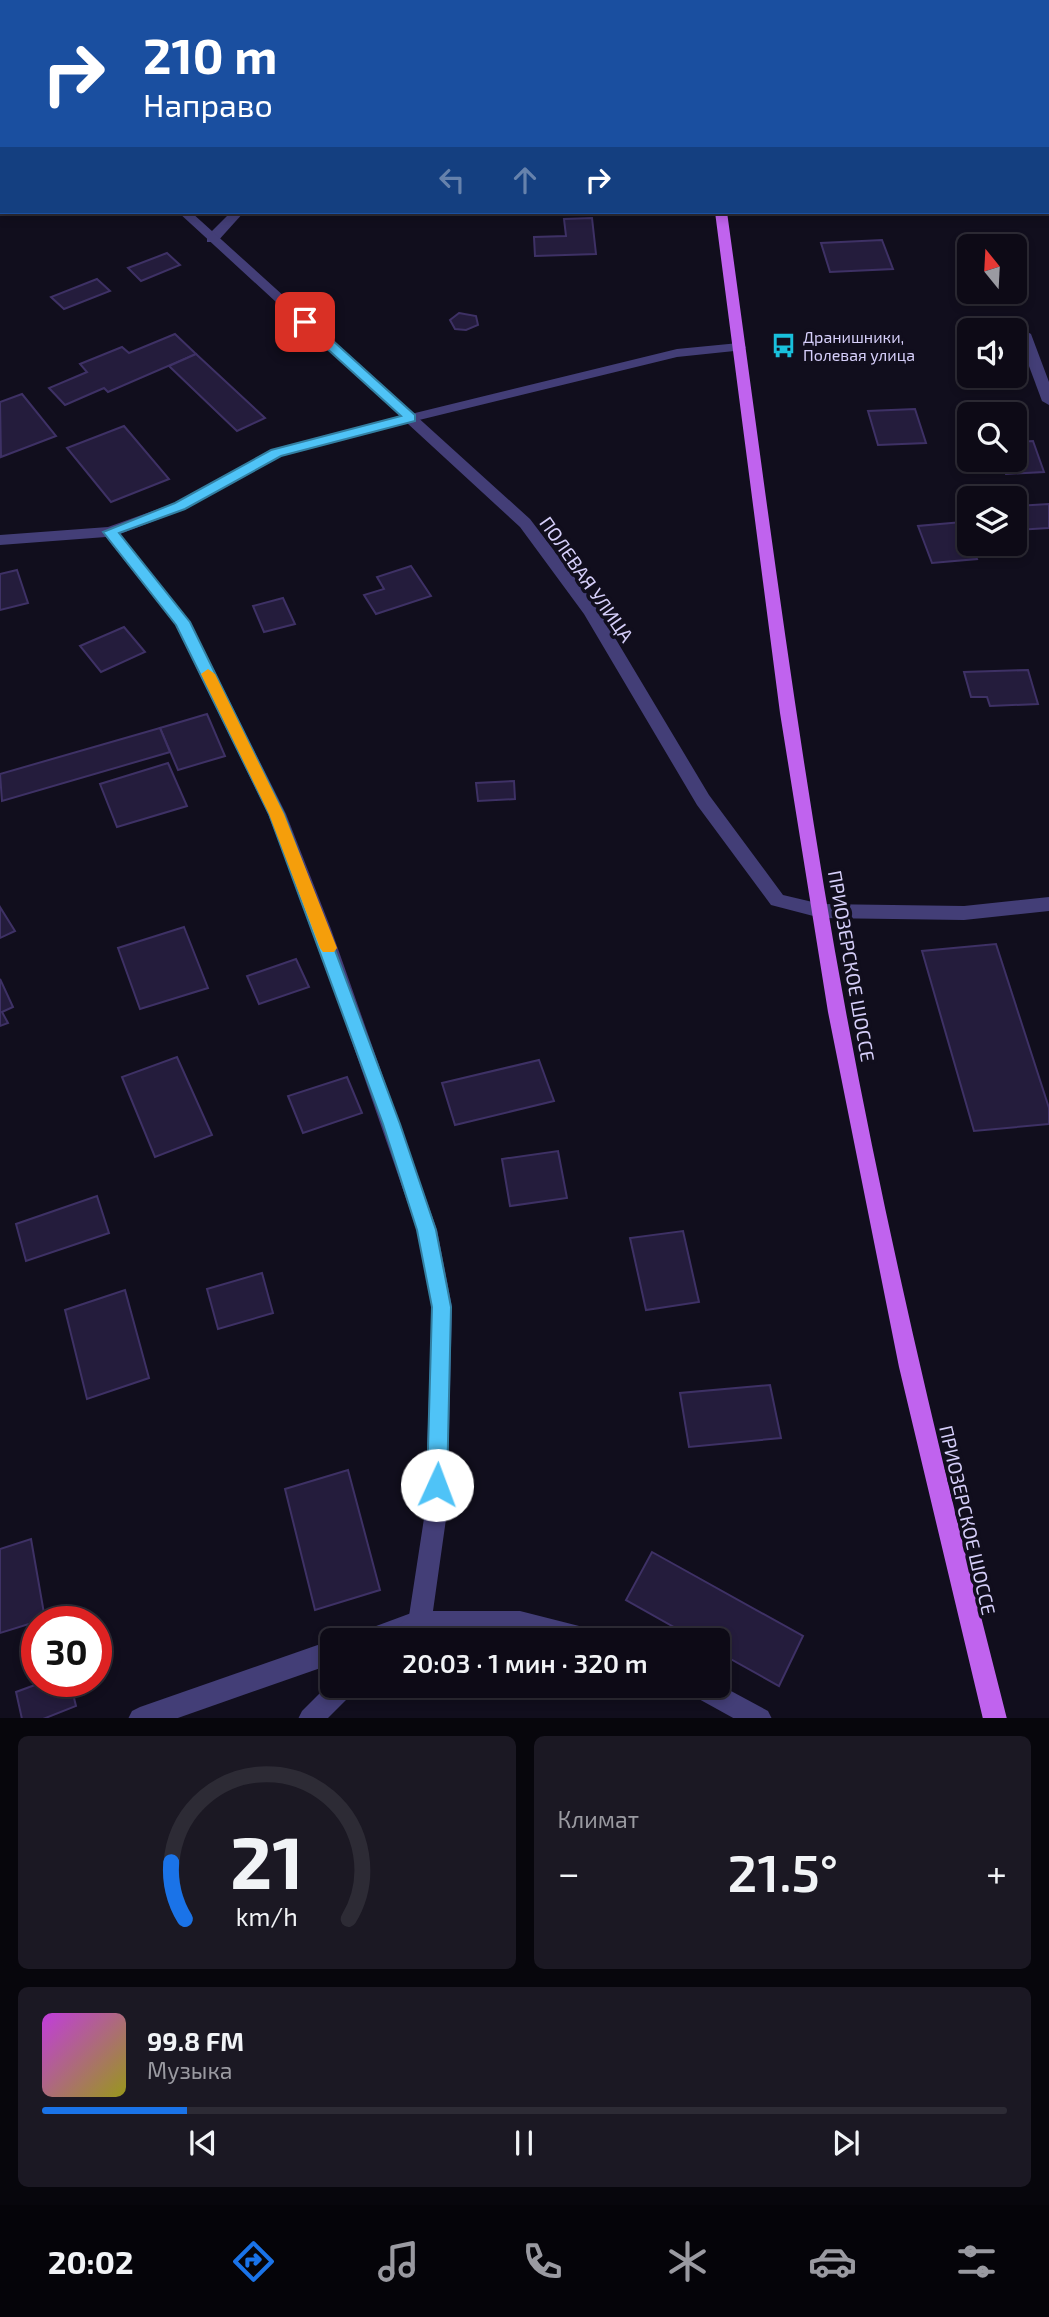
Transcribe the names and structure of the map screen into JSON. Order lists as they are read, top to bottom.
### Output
{
  "streets": {
    "main road": ["ПРИОЗЕРСКОЕ ШОССЕ"],
    "street": ["ПОЛЕВАЯ УЛИЦА"]
  },
  "crossings": [
    ["ПОЛЕВАЯ УЛИЦА", "ПРИОЗЕРСКОЕ ШОССЕ"]
  ],
  "places": {
    "bus stop": ["Дранишники, Полевая улица"]
  },
  "north": "top",
  "page": {
    "turn": ["210 m", "Направо"],
    "limit": "30",
    "trip": "20:03 · 1 мин · 320 m",
    "tile": "Климат",
    "heat": ["−", "21.5°", "+"],
    "song": ["99.8 FM", "Музыка"],
    "tabs": "20:02",
    "gauge": ["21", "km/h"]
  }
}
